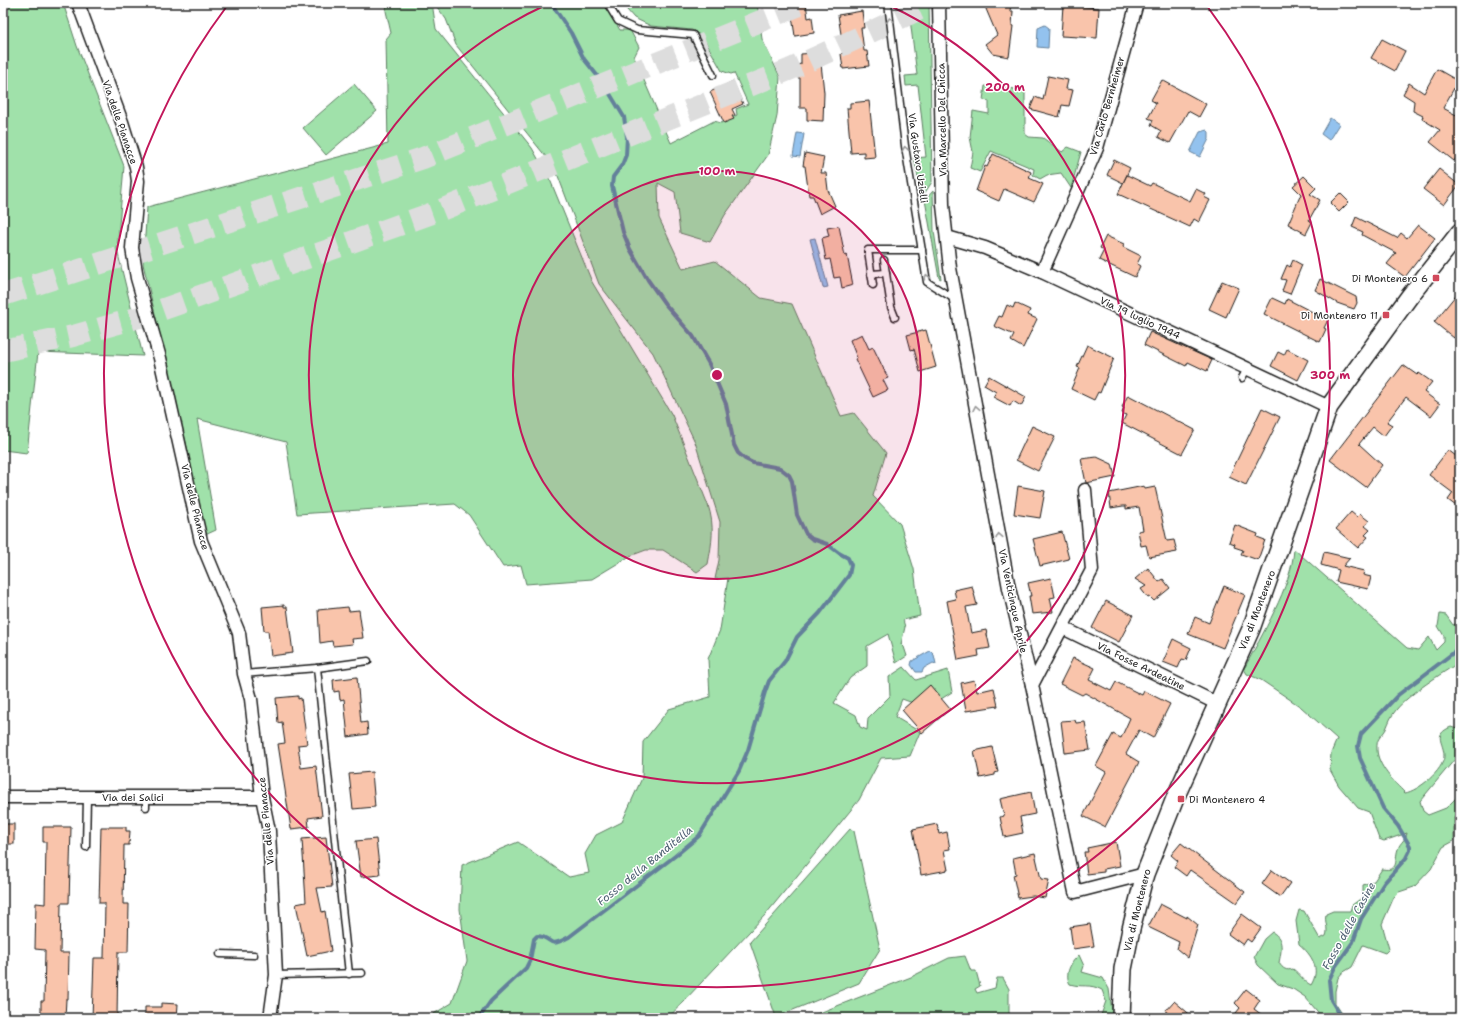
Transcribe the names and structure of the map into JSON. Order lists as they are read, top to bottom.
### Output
{
  "streets": {
    "street": [
      "Via Carlo Bernheimer",
      "Via Marcello Del Chicca",
      "Via delle Pianacce",
      "Via 19 luglio 1944",
      "Via Venticinque Aprile",
      "Via di Montenero",
      "Via Fosse Ardeatine",
      "Via dei Salici"
    ],
    "lane": ["Via Gustavo Uzielli"]
  },
  "crossings": [
    ["Via Carlo Bernheimer", "Via 19 luglio 1944"],
    ["Via Marcello Del Chicca", "Via 19 luglio 1944"],
    ["Via Marcello Del Chicca", "Via Venticinque Aprile"],
    ["Via delle Pianacce", "Via dei Salici"],
    ["Via Gustavo Uzielli", "Via Venticinque Aprile"],
    ["Via 19 luglio 1944", "Via Venticinque Aprile"],
    ["Via 19 luglio 1944", "Via di Montenero"],
    ["Via Venticinque Aprile", "Via di Montenero"],
    ["Via di Montenero", "Via Fosse Ardeatine"]
  ],
  "one_way": ["Via Gustavo Uzielli"],
  "water": ["Fosso della Banditella", "Fosso delle Casine"],
  "places": {
    "transit": ["Di Montenero 6", "Di Montenero 11", "Di Montenero 4"]
  },
  "rings": ["200 m", "100 m", "300 m"]
}
